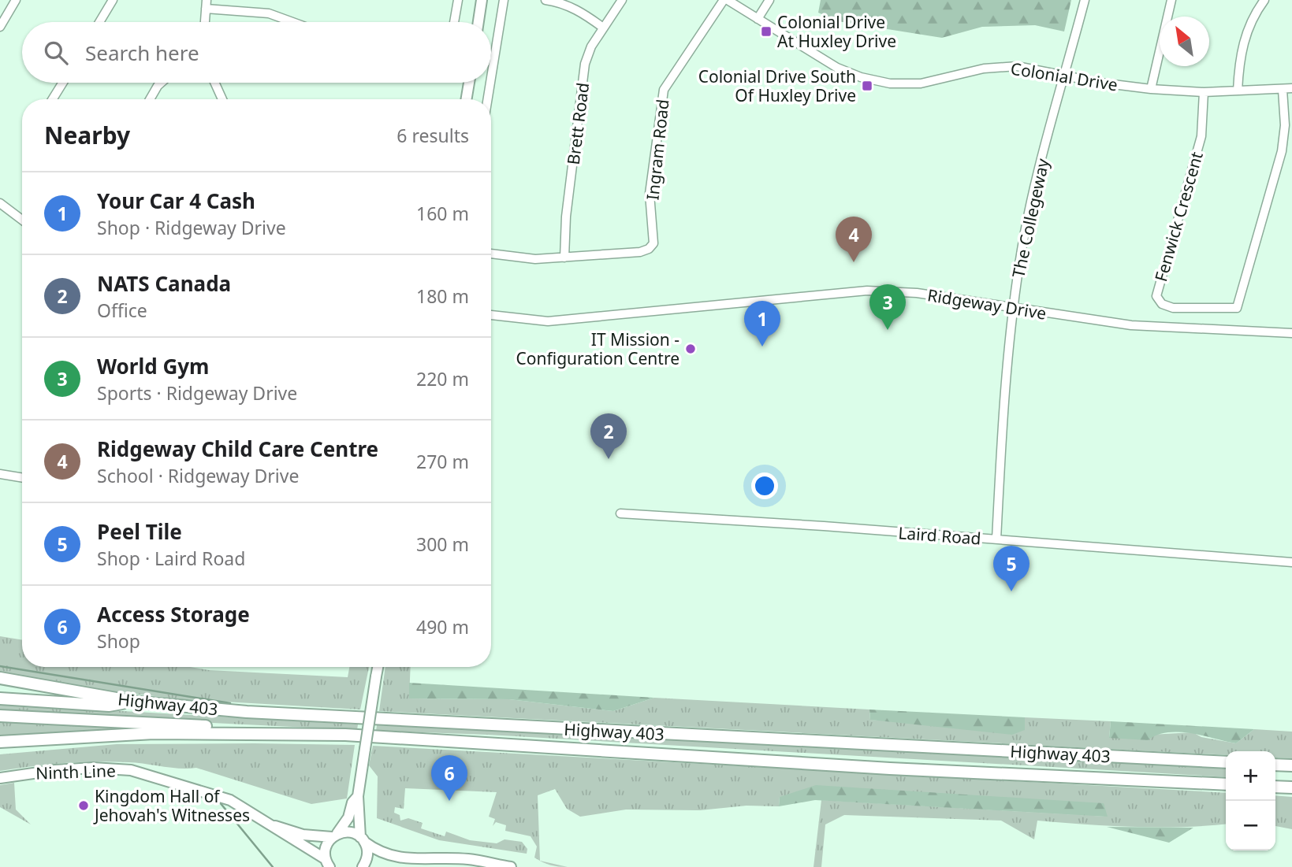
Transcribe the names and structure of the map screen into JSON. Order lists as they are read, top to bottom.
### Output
{
  "streets": {
    "highway": ["Highway 403"],
    "main road": ["Ninth Line"],
    "street": [
      "Colonial Drive",
      "Brett Road",
      "Ingram Road",
      "Fenwick Crescent",
      "The Collegeway",
      "Ridgeway Drive",
      "Laird Road"
    ]
  },
  "crossings": [
    ["Colonial Drive", "Ingram Road"],
    ["Colonial Drive", "Fenwick Crescent"],
    ["Colonial Drive", "The Collegeway"],
    ["Brett Road", "Ingram Road"],
    ["The Collegeway", "Ridgeway Drive"],
    ["The Collegeway", "Laird Road"]
  ],
  "places": {
    "transit": ["Colonial Drive At Huxley Drive", "Colonial Drive South Of Huxley Drive"],
    "other": ["IT Mission - Configuration Centre", "Kingdom Hall of Jehovah's Witnesses"]
  },
  "north": "top left",
  "page": {
    "search": "Search here",
    "heading": ["Nearby", "6 results"],
    "list": [
      {
        "mark": "1",
        "name": "Your Car 4 Cash",
        "note": "Shop · Ridgeway Drive",
        "value": "160 m"
      },
      {
        "mark": "2",
        "name": "NATS Canada",
        "note": "Office",
        "value": "180 m"
      },
      {
        "mark": "3",
        "name": "World Gym",
        "note": "Sports · Ridgeway Drive",
        "value": "220 m"
      },
      {
        "mark": "4",
        "name": "Ridgeway Child Care Centre",
        "note": "School · Ridgeway Drive",
        "value": "270 m"
      },
      {
        "mark": "5",
        "name": "Peel Tile",
        "note": "Shop · Laird Road",
        "value": "300 m"
      },
      {
        "mark": "6",
        "name": "Access Storage",
        "note": "Shop",
        "value": "490 m"
      }
    ],
    "pins": [
      "4",
      "3",
      "1",
      "2",
      "5",
      "6"
    ],
    "map_buttons": ["+", "−"]
  }
}
